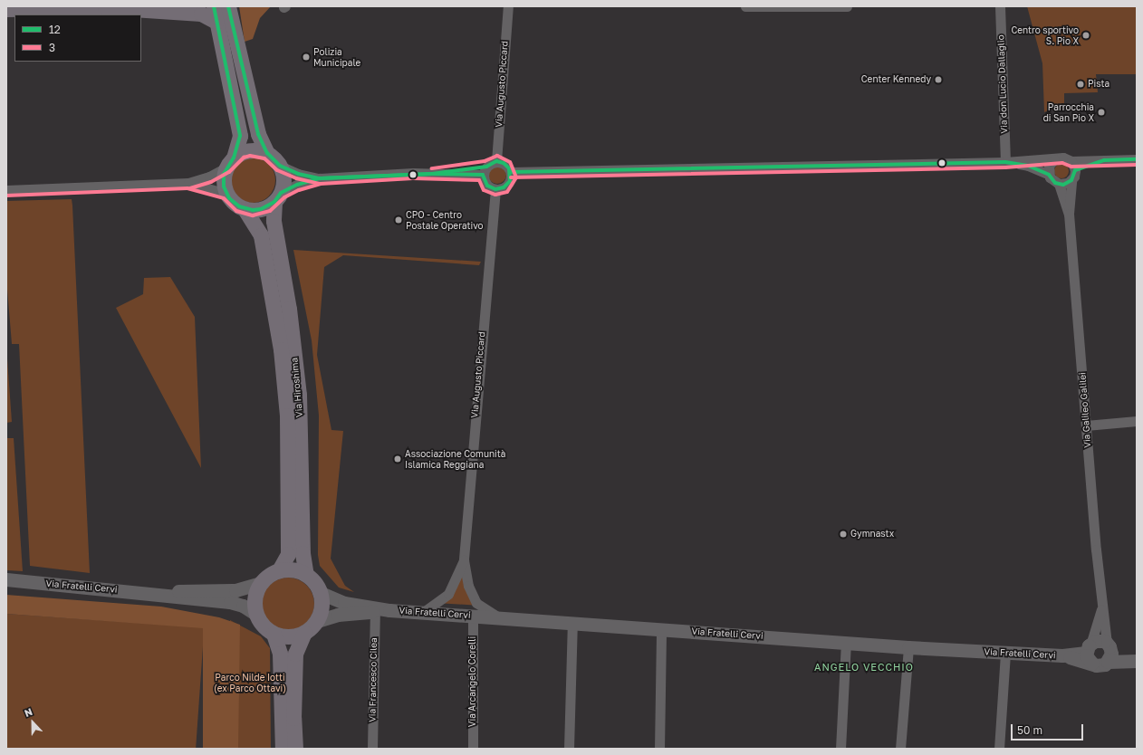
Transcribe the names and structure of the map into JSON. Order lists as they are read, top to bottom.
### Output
{
  "streets": {
    "main road": ["Via Hiroshima", "Via Fratelli Cervi"],
    "street": [
      "Via Augusto Piccard",
      "Via don Lucio Dallaglio",
      "Via Galileo Galilei",
      "Via Francesco Cilea",
      "Via Arcangelo Corelli"
    ]
  },
  "crossings": [
    ["Via Augusto Piccard", "Via Fratelli Cervi"],
    ["Via Hiroshima", "Via Fratelli Cervi"],
    ["Via Galileo Galilei", "Via Fratelli Cervi"],
    ["Via Fratelli Cervi", "Via Francesco Cilea"],
    ["Via Fratelli Cervi", "Via Arcangelo Corelli"]
  ],
  "districts": ["ANGELO VECCHIO"],
  "parks": ["Parco Nilde Iotti (ex Parco Ottavi)"],
  "places": [
    "Centro sportivo S. Pio X",
    "Polizia Municipale",
    "Center Kennedy",
    "Pista",
    "Parrocchia di San Pio X",
    "CPO - Centro Postale Operativo",
    "Associazione Comunità Islamica Reggiana",
    "Gymnastx"
  ],
  "lines": ["transit line 12", "transit line 3"],
  "legend": ["12", "3"],
  "scale_bar": "50 m",
  "north": "top"
}
